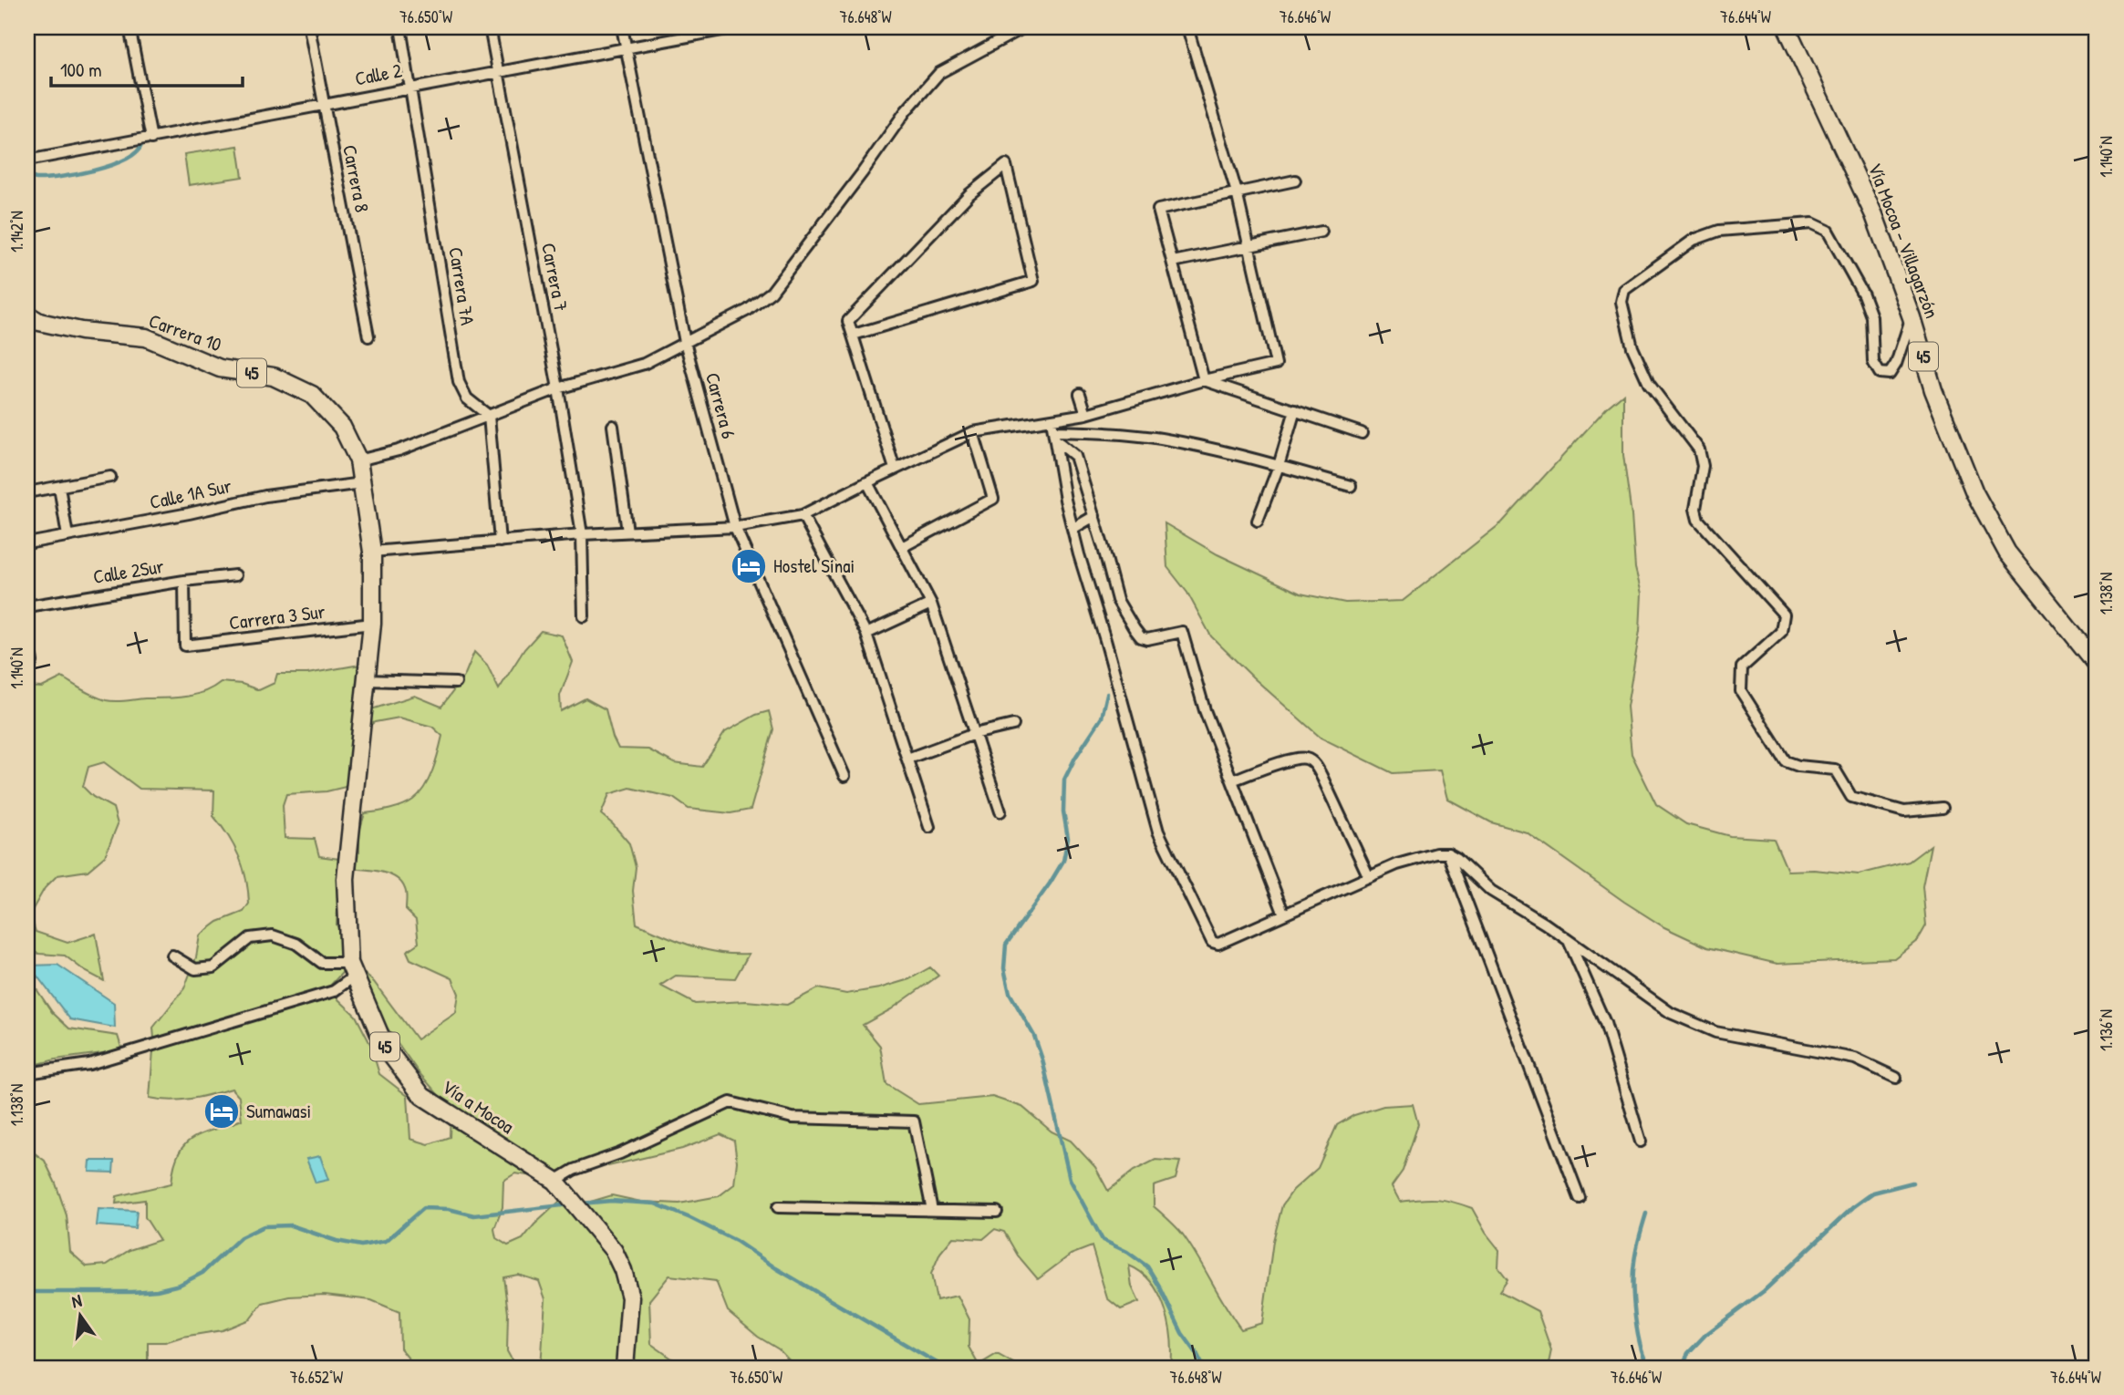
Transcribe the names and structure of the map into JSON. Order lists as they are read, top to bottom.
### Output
{
  "streets": {
    "main road": [
      "Vía Mocoa - Villagarzón",
      "Carrera 10",
      "45",
      "Vía a Mocoa"
    ],
    "street": [
      "Calle 2",
      "Carrera 8",
      "Carrera 7",
      "Carrera 7A",
      "Carrera 6",
      "Calle 1A Sur",
      "Calle 2Sur",
      "Carrera 3 Sur"
    ]
  },
  "crossings": [
    ["Calle 2", "Carrera 8"],
    ["Calle 2", "Carrera 7"],
    ["Calle 2", "Carrera 7A"],
    ["Calle 2", "Carrera 6"],
    ["Carrera 10", "Calle 1A Sur"],
    ["Carrera 10", "Carrera 3 Sur"],
    ["Carrera 10", "Vía a Mocoa"],
    ["Calle 2Sur", "Carrera 3 Sur"],
    ["Carrera 3 Sur", "Vía a Mocoa"]
  ],
  "places": {
    "hotel": ["Hostel Sinai", "Sumawasi"]
  },
  "scale_bar": "100 m",
  "north": "top",
  "coordinates": [
    "76.650°W",
    "76.648°W",
    "76.646°W",
    "76.644°W",
    "1.140°N",
    "1.142°N",
    "1.138°N",
    "1.136°N",
    "76.652°W"
  ]
}
